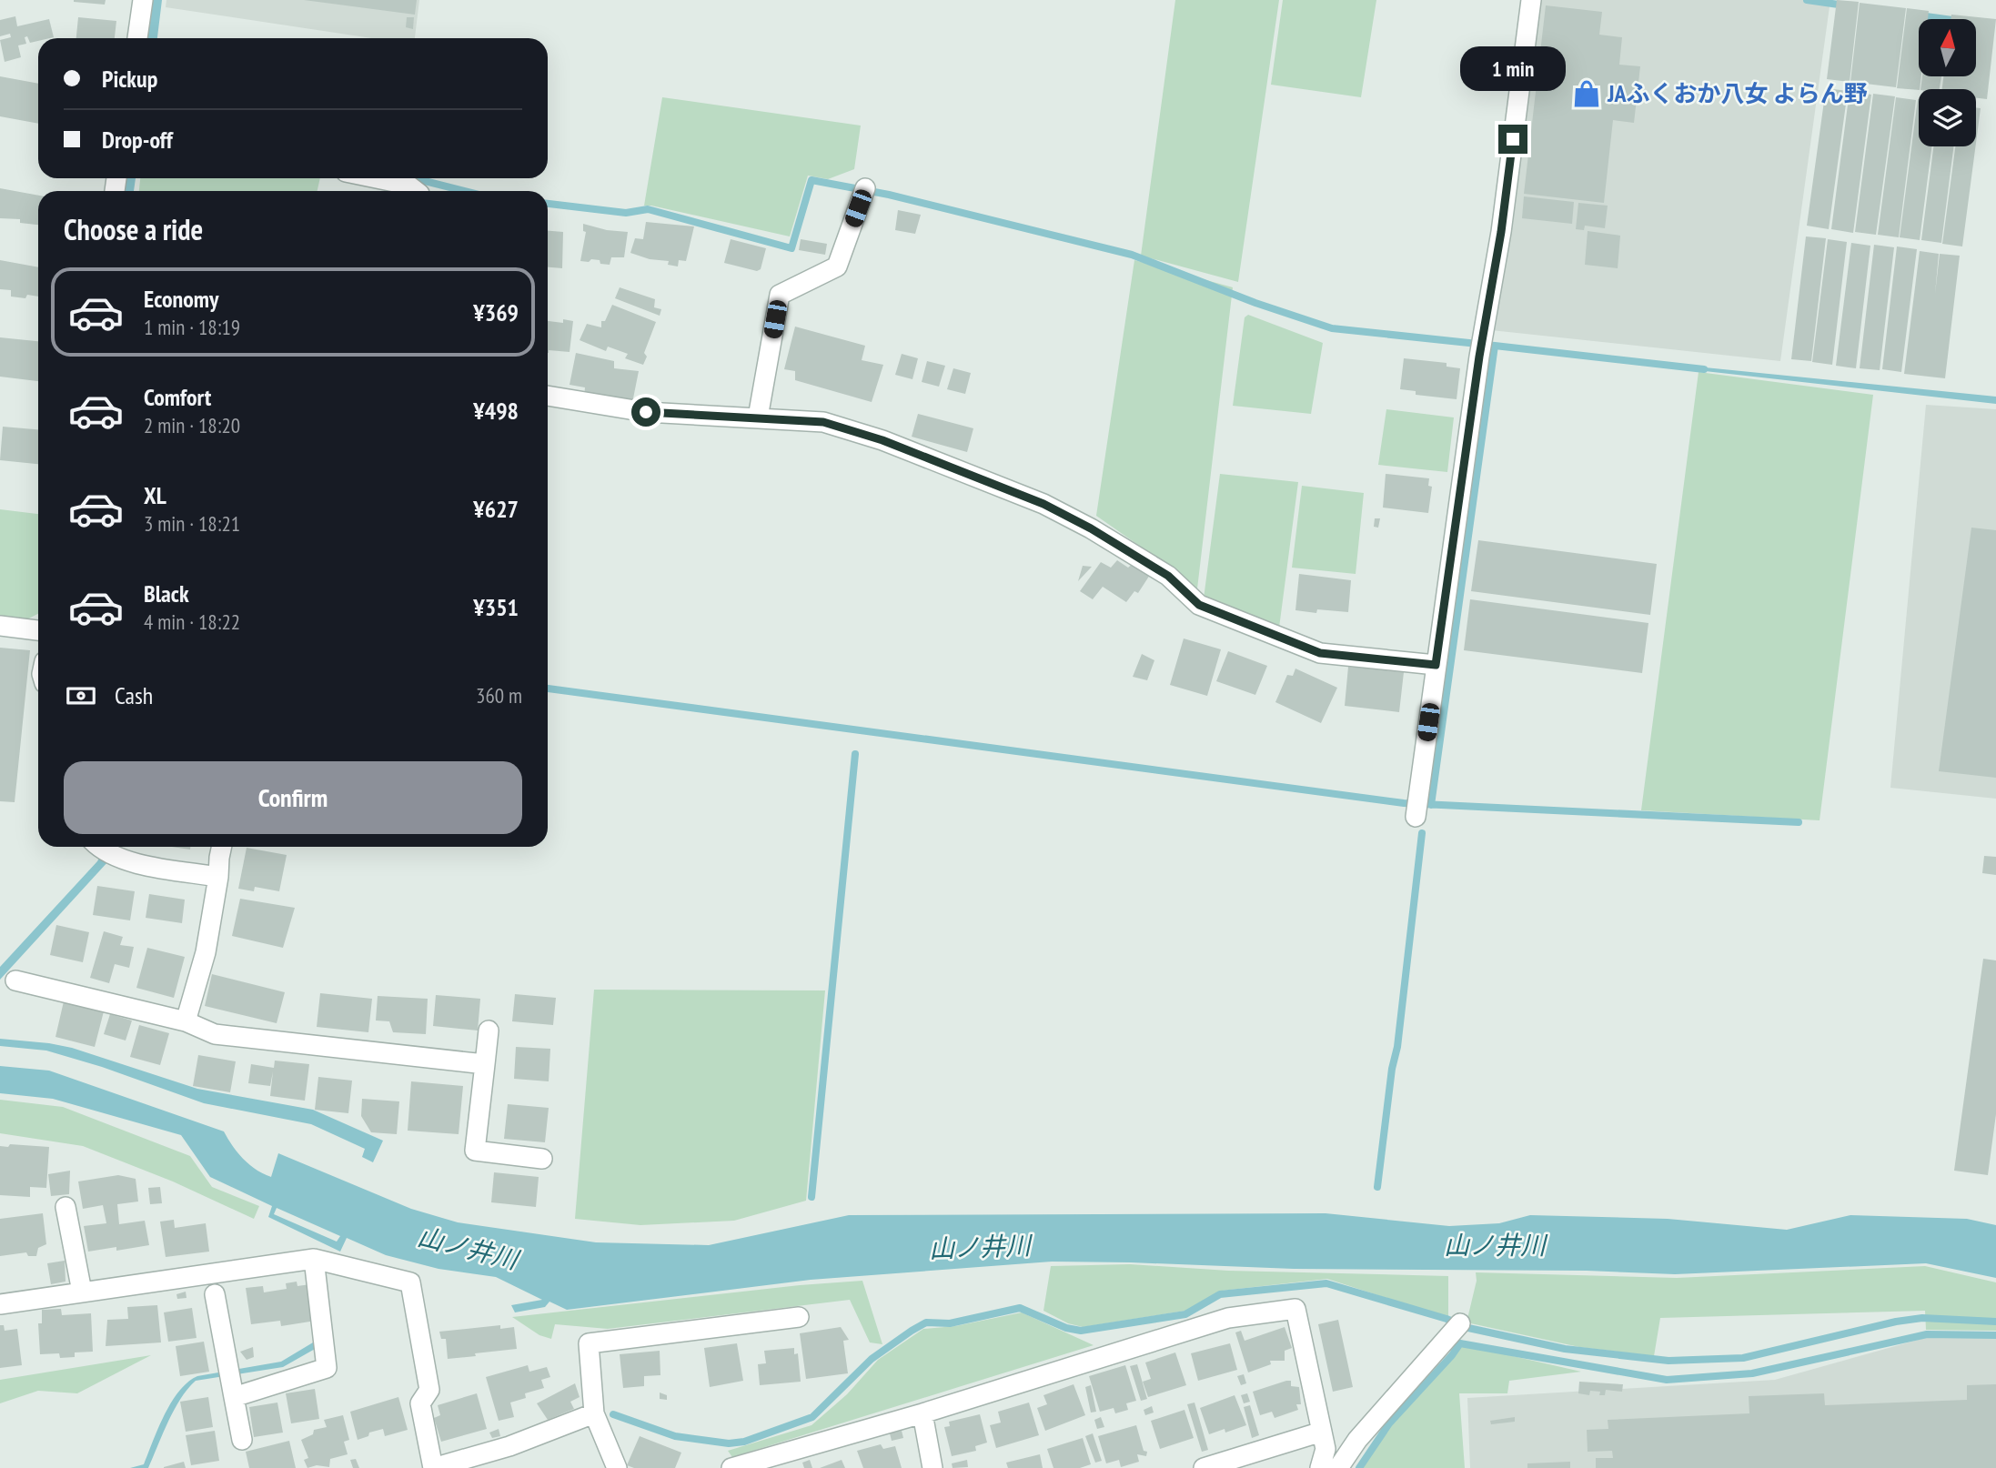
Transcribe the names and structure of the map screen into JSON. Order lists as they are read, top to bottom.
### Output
{
  "water": ["山ノ井川"],
  "places": {
    "shop": ["JAふくおか八女 よらん野"]
  },
  "north": "top",
  "page": {
    "banner": ["Pickup", "Drop-off"],
    "bubble": "1 min",
    "heading": "Choose a ride",
    "list": [
      {
        "name": "Economy",
        "note": "1 min · 18:19",
        "value": "¥369"
      },
      {
        "name": "Comfort",
        "note": "2 min · 18:20",
        "value": "¥498"
      },
      {
        "name": "XL",
        "note": "3 min · 18:21",
        "value": "¥627"
      },
      {
        "name": "Black",
        "note": "4 min · 18:22",
        "value": "¥351"
      }
    ],
    "pay": ["Cash", "360 m"],
    "buttons": "Confirm"
  }
}
